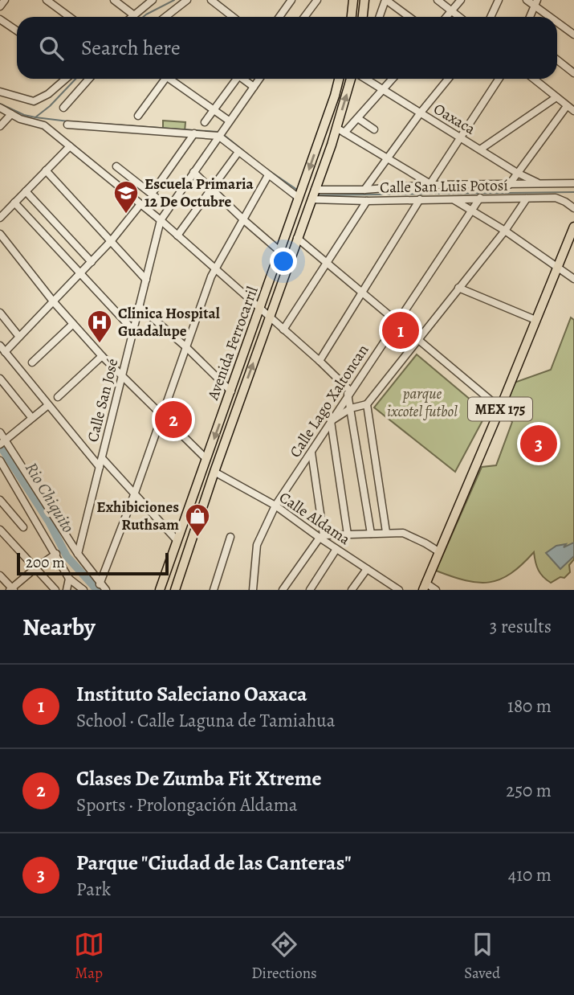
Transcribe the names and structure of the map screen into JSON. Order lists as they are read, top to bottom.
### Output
{
  "streets": {
    "main road": ["Avenida Ferrocarril", "MEX 175"],
    "street": [
      "Oaxaca",
      "Calle San Luis Potosí",
      "Calle San José",
      "Calle Lago Xaltoncan",
      "Calle Aldama"
    ]
  },
  "crossings": [
    ["Oaxaca", "Calle San Luis Potosí"],
    ["Calle San Luis Potosí", "Avenida Ferrocarril"],
    ["Calle San Luis Potosí", "Calle Lago Xaltoncan"],
    ["Avenida Ferrocarril", "Calle Aldama"],
    ["Calle Lago Xaltoncan", "Calle Aldama"]
  ],
  "water": ["Rio Chiquito"],
  "parks": ["parque ixcotel futbol"],
  "places": {
    "school or university": ["Escuela Primaria 12 De Octubre"],
    "hospital": ["Clinica Hospital Guadalupe"],
    "shop": ["Exhibiciones Ruthsam"]
  },
  "scale_bar": "200 m",
  "page": {
    "search": "Search here",
    "pins": ["1", "2", "3"],
    "scale": "200 m",
    "heading": ["Nearby", "3 results"],
    "list": [
      {
        "mark": "1",
        "name": "Instituto Saleciano Oaxaca",
        "note": "School · Calle Laguna de Tamiahua",
        "value": "180 m"
      },
      {
        "mark": "2",
        "name": "Clases De Zumba Fit Xtreme",
        "note": "Sports · Prolongación Aldama",
        "value": "250 m"
      },
      {
        "mark": "3",
        "name": "Parque \"Ciudad de las Canteras\"",
        "note": "Park",
        "value": "410 m"
      }
    ],
    "nav": ["Map", "Directions", "Saved"]
  }
}
